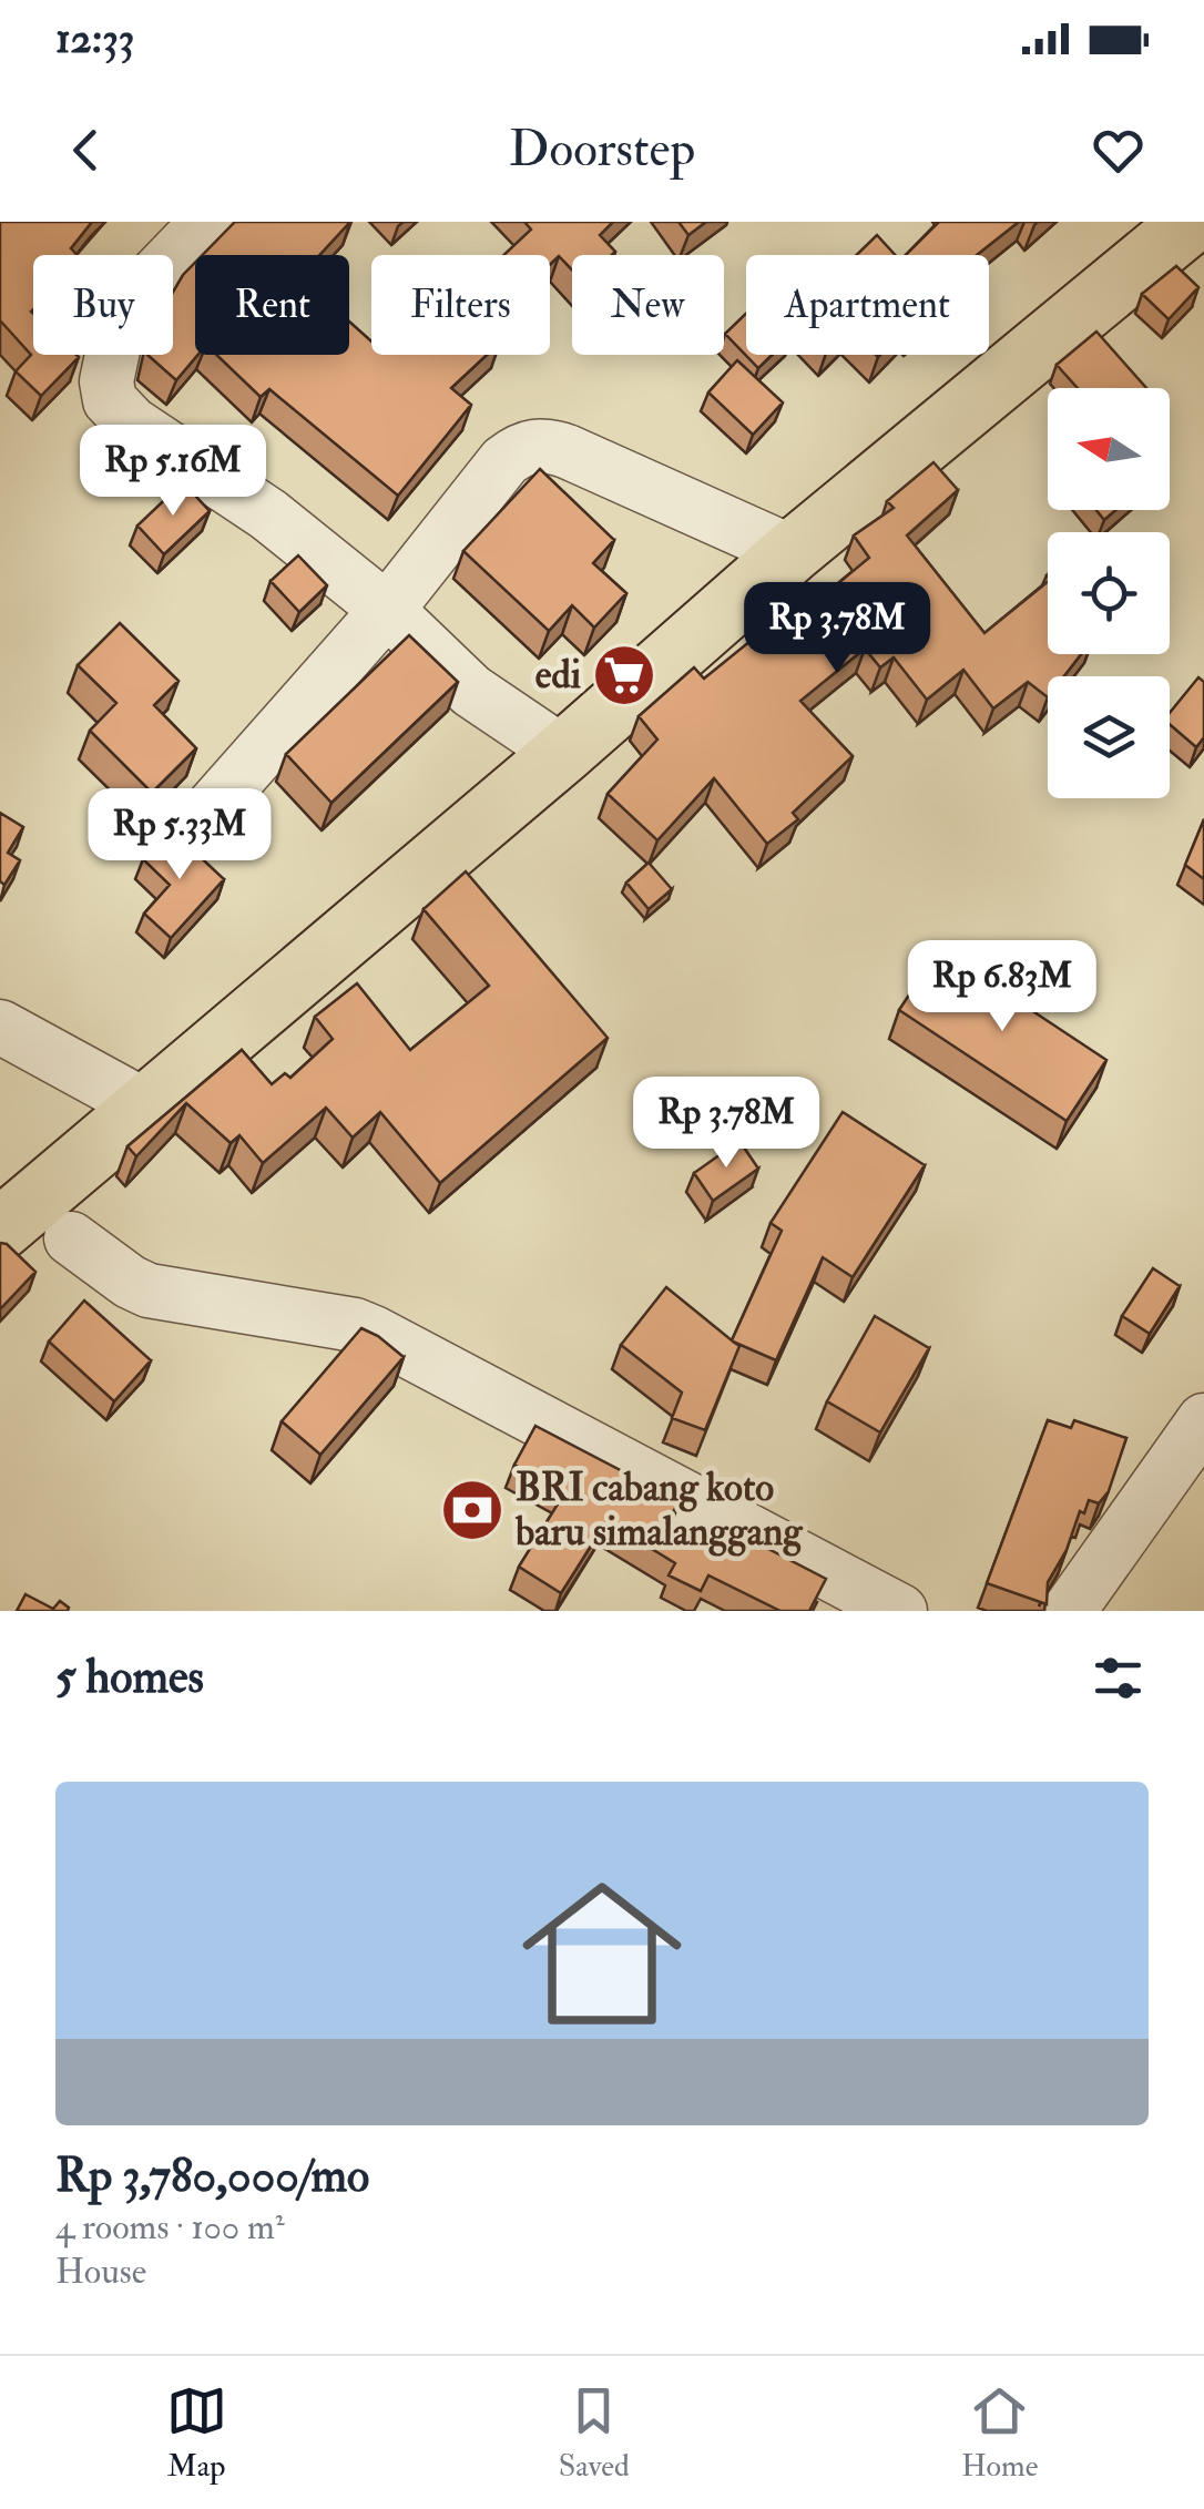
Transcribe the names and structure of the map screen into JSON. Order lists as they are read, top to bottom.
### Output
{
  "places": {
    "supermarket": ["edi"],
    "bank": ["BRI cabang koto baru simalanggang"]
  },
  "north": "left",
  "page": {
    "status": "12:33",
    "header": "Doorstep",
    "chip": [
      "Buy",
      "Rent",
      "Filters",
      "New",
      "Apartment"
    ],
    "price": [
      "Rp 5.16M",
      "Rp 3.78M",
      "Rp 5.33M",
      "Rp 6.83M",
      "Rp 3.78M"
    ],
    "heading": "5 homes",
    "list": [
      {
        "name": "Rp 3,780,000/mo",
        "note": "4 rooms · 100 m² · House"
      }
    ],
    "tabs": ["Map", "Saved", "Home"]
  }
}
